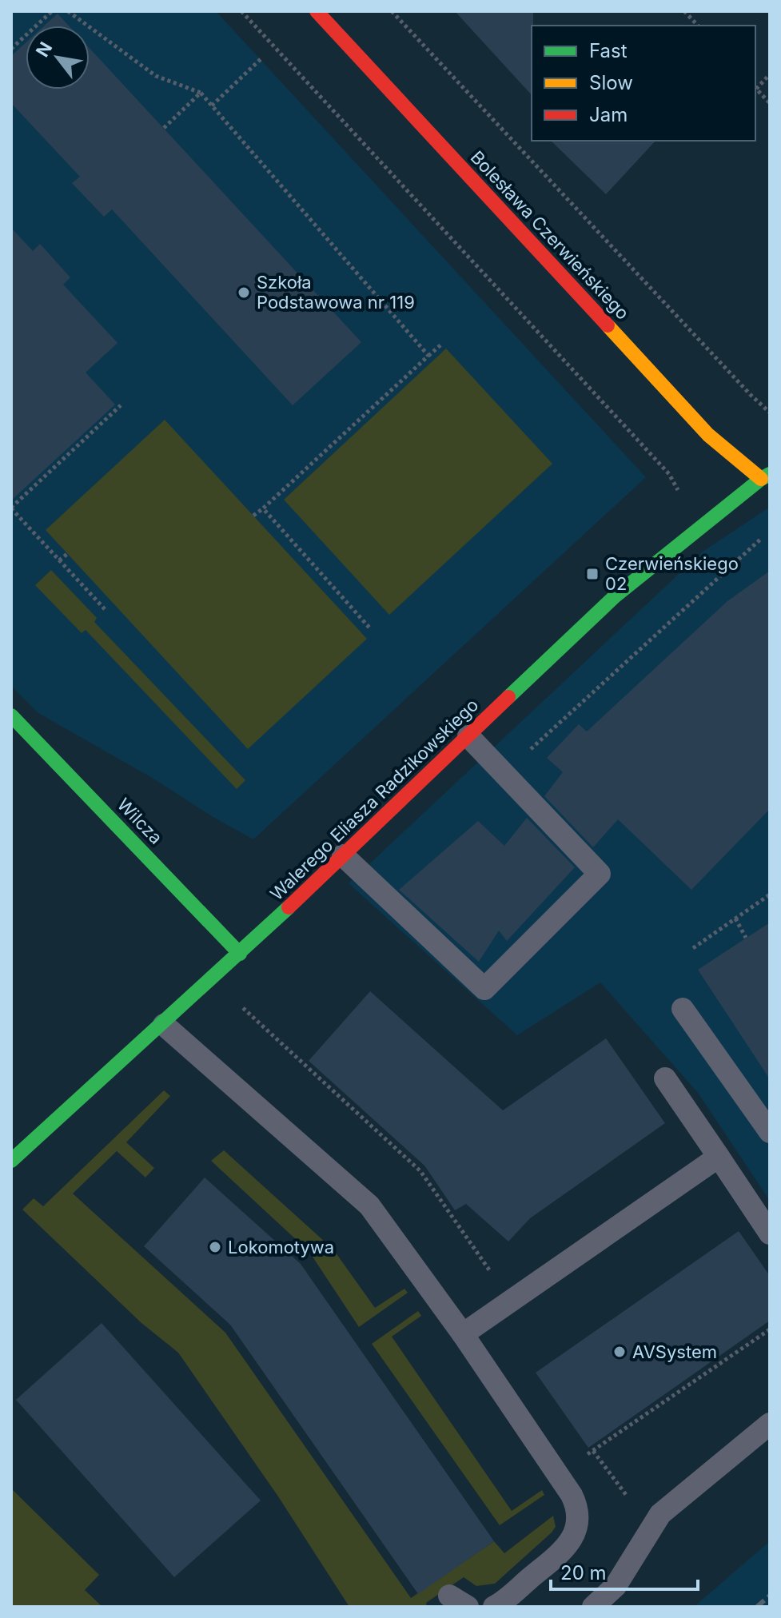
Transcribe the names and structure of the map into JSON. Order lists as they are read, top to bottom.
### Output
{
  "streets": {
    "street": ["Bolesława Czerwieńskiego", "Walerego Eliasza Radzikowskiego", "Wilcza"]
  },
  "crossings": [
    ["Bolesława Czerwieńskiego", "Walerego Eliasza Radzikowskiego"],
    ["Walerego Eliasza Radzikowskiego", "Wilcza"]
  ],
  "places": {
    "other": ["Szkoła Podstawowa nr 119", "Lokomotywa", "AVSystem"],
    "transit": ["Czerwieńskiego 02"]
  },
  "legend": ["Fast", "Slow", "Jam"],
  "scale_bar": "20 m",
  "north": "top left"
}
